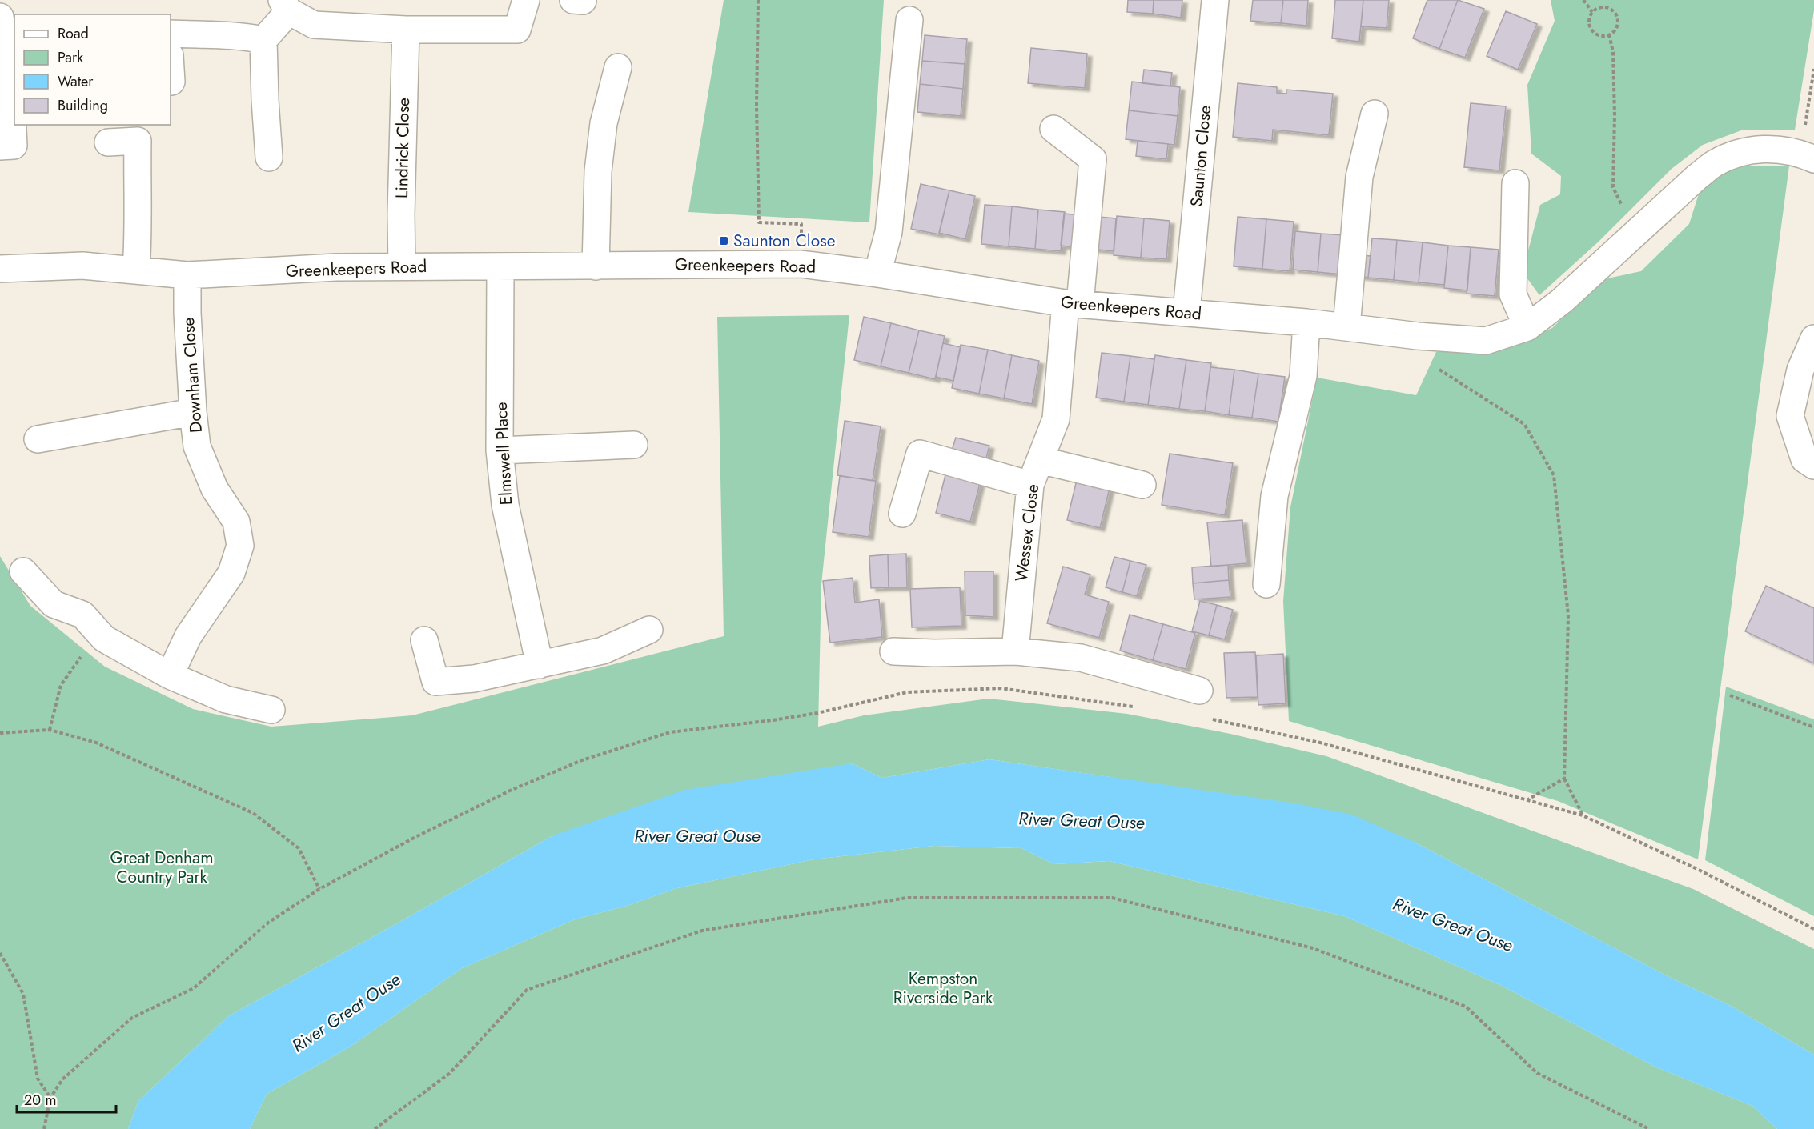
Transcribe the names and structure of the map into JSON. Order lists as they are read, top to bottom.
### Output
{
  "streets": {
    "street": [
      "Lindrick Close",
      "Saunton Close",
      "Greenkeepers Road",
      "Downham Close",
      "Elmswell Place",
      "Wessex Close"
    ]
  },
  "crossings": [
    ["Lindrick Close", "Greenkeepers Road"],
    ["Saunton Close", "Greenkeepers Road"],
    ["Greenkeepers Road", "Downham Close"],
    ["Greenkeepers Road", "Elmswell Place"],
    ["Greenkeepers Road", "Wessex Close"]
  ],
  "water": ["River Great Ouse"],
  "parks": ["Great Denham Country Park", "Kempston Riverside Park"],
  "places": {
    "transit": ["Saunton Close"]
  },
  "legend": [
    "Road",
    "Park",
    "Water",
    "Building"
  ],
  "scale_bar": "20 m"
}
